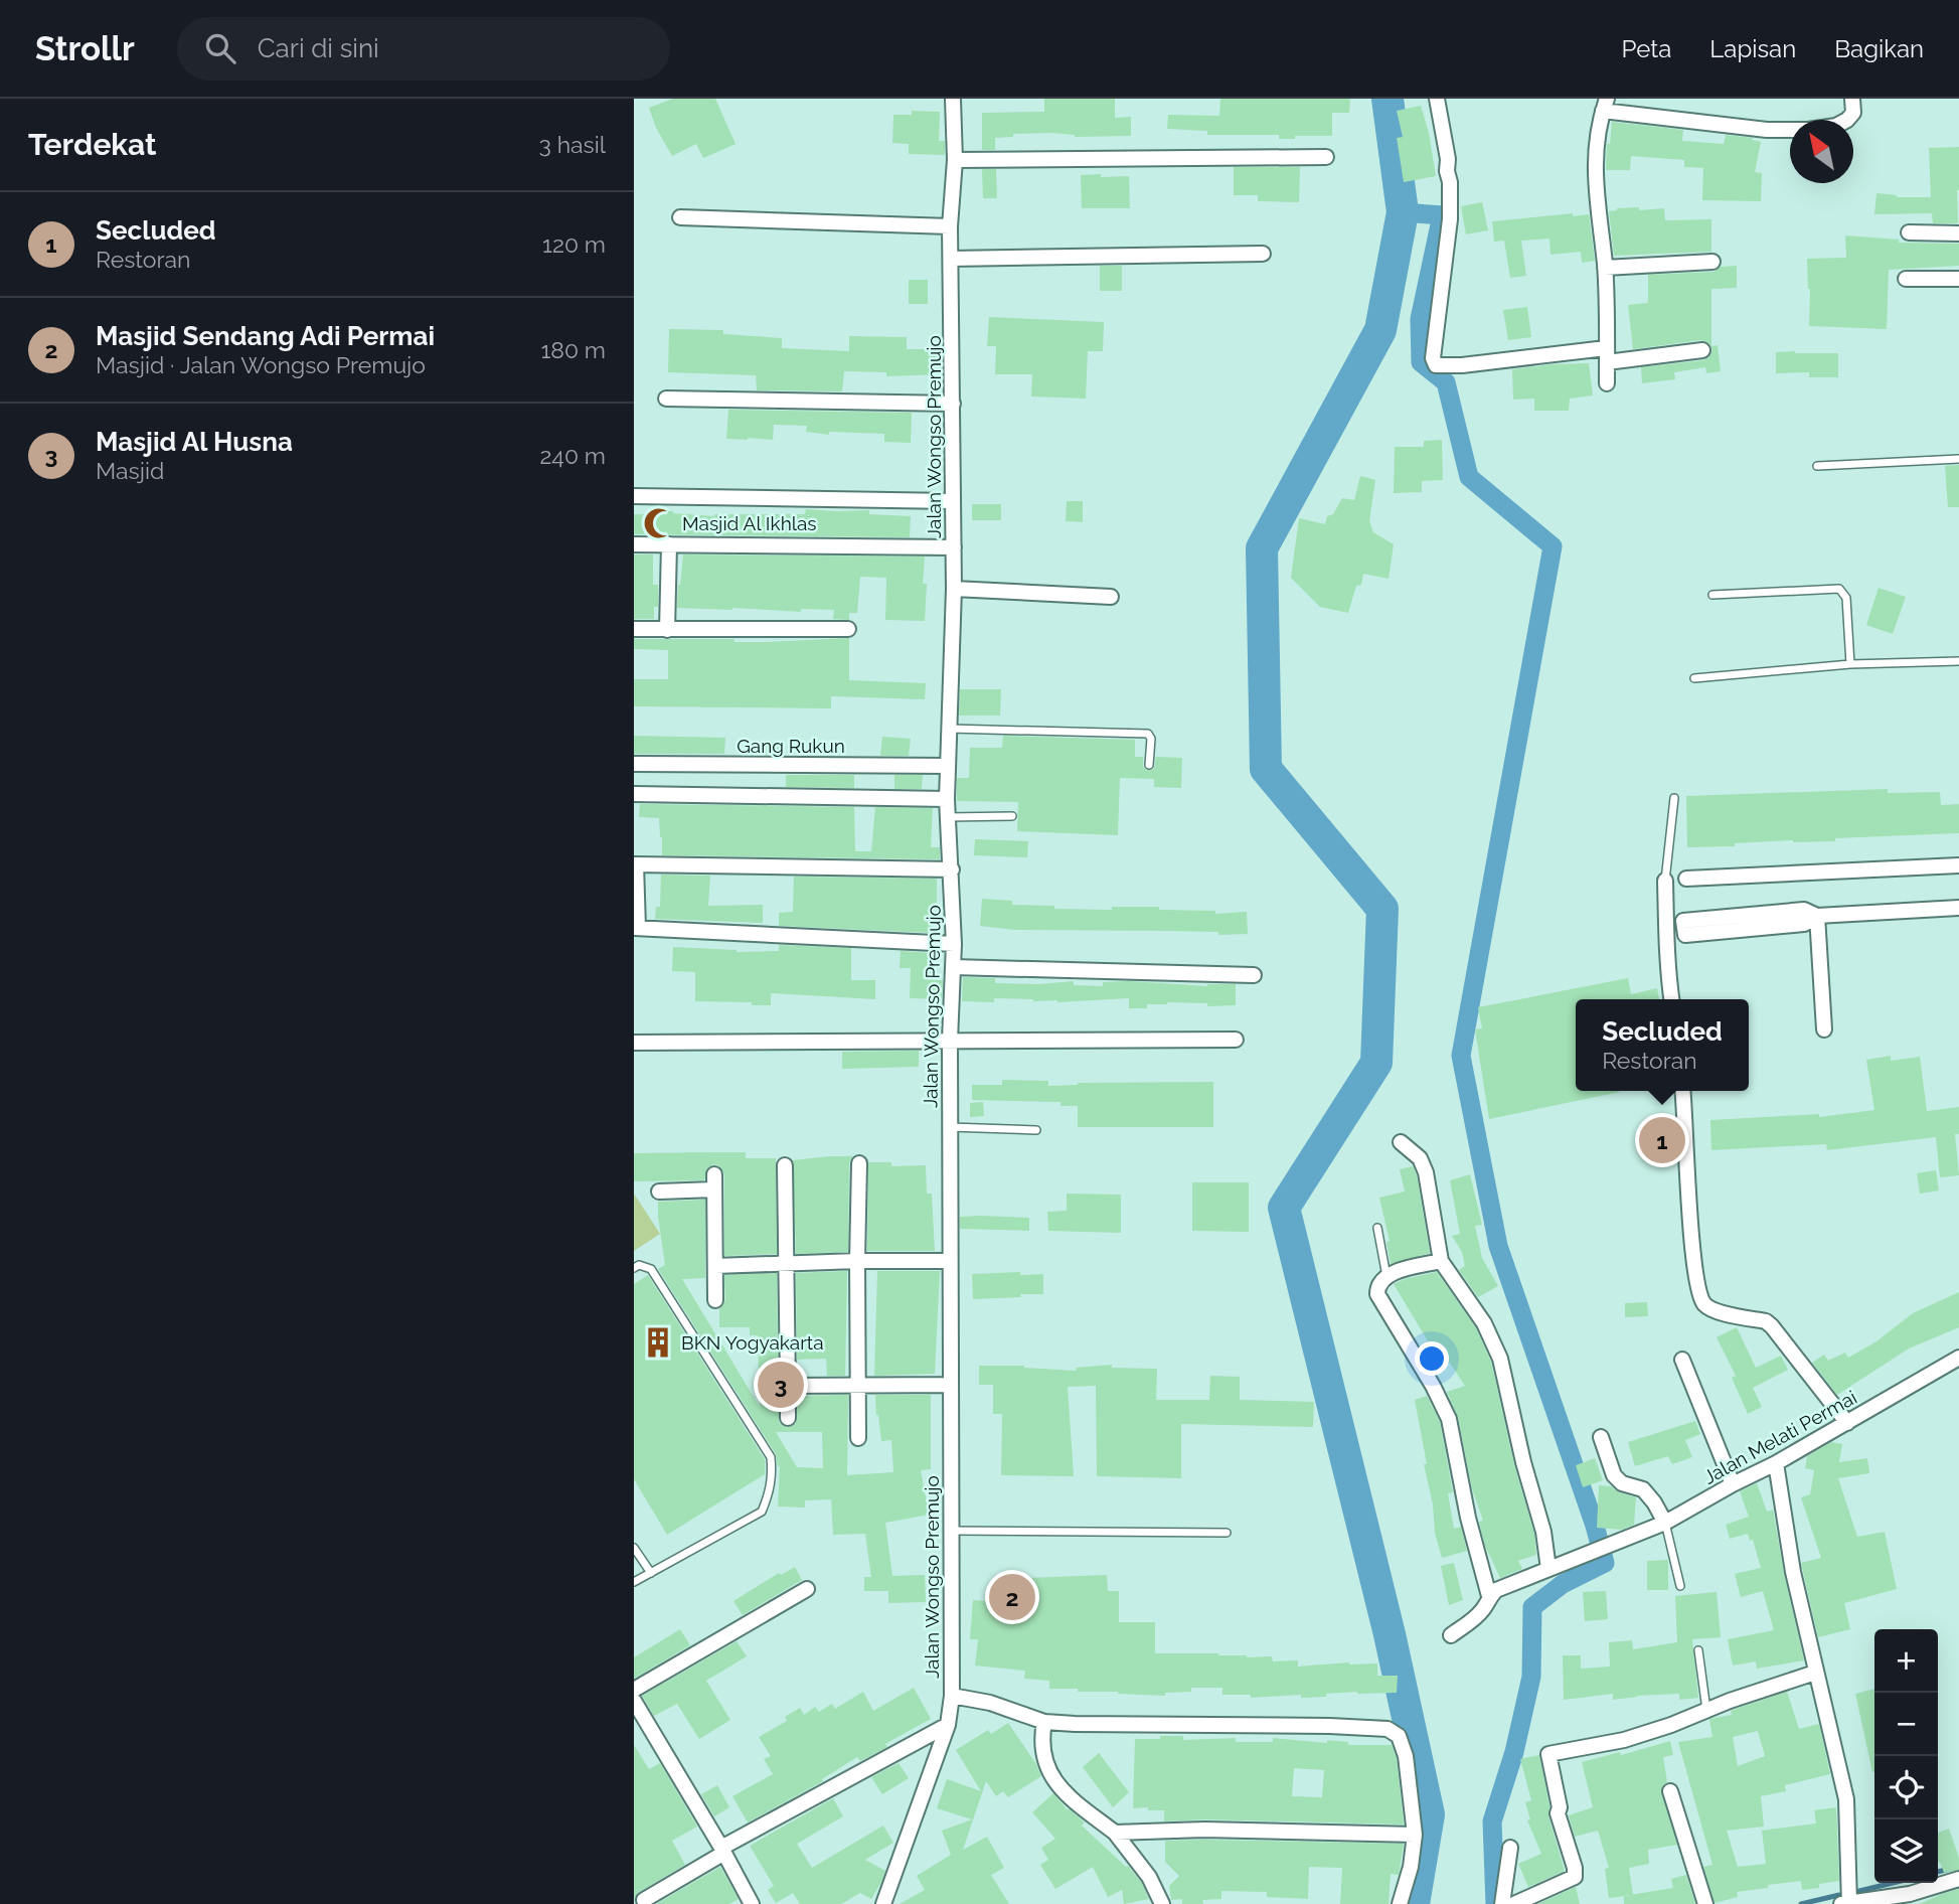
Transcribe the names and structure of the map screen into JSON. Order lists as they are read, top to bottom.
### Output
{
  "streets": {
    "street": ["Jalan Wongso Premujo", "Gang Rukun", "Jalan Melati Permai"]
  },
  "crossings": [
    ["Jalan Wongso Premujo", "Gang Rukun"]
  ],
  "places": {
    "mosque": ["Masjid Al Ikhlas"],
    "building": ["BKN Yogyakarta"]
  },
  "north": "top left",
  "page": {
    "header": "Strollr",
    "search": "Cari di sini",
    "nav": ["Peta", "Lapisan", "Bagikan"],
    "heading": ["Terdekat", "3 hasil"],
    "list": [
      {
        "mark": "1",
        "name": "Secluded",
        "note": "Restoran",
        "value": "120 m"
      },
      {
        "mark": "2",
        "name": "Masjid Sendang Adi Permai",
        "note": "Masjid · Jalan Wongso Premujo",
        "value": "180 m"
      },
      {
        "mark": "3",
        "name": "Masjid Al Husna",
        "note": "Masjid",
        "value": "240 m"
      }
    ],
    "popup": ["Secluded", "Restoran"],
    "pins": ["1", "3", "2"],
    "map_buttons": ["+", "−"]
  }
}
